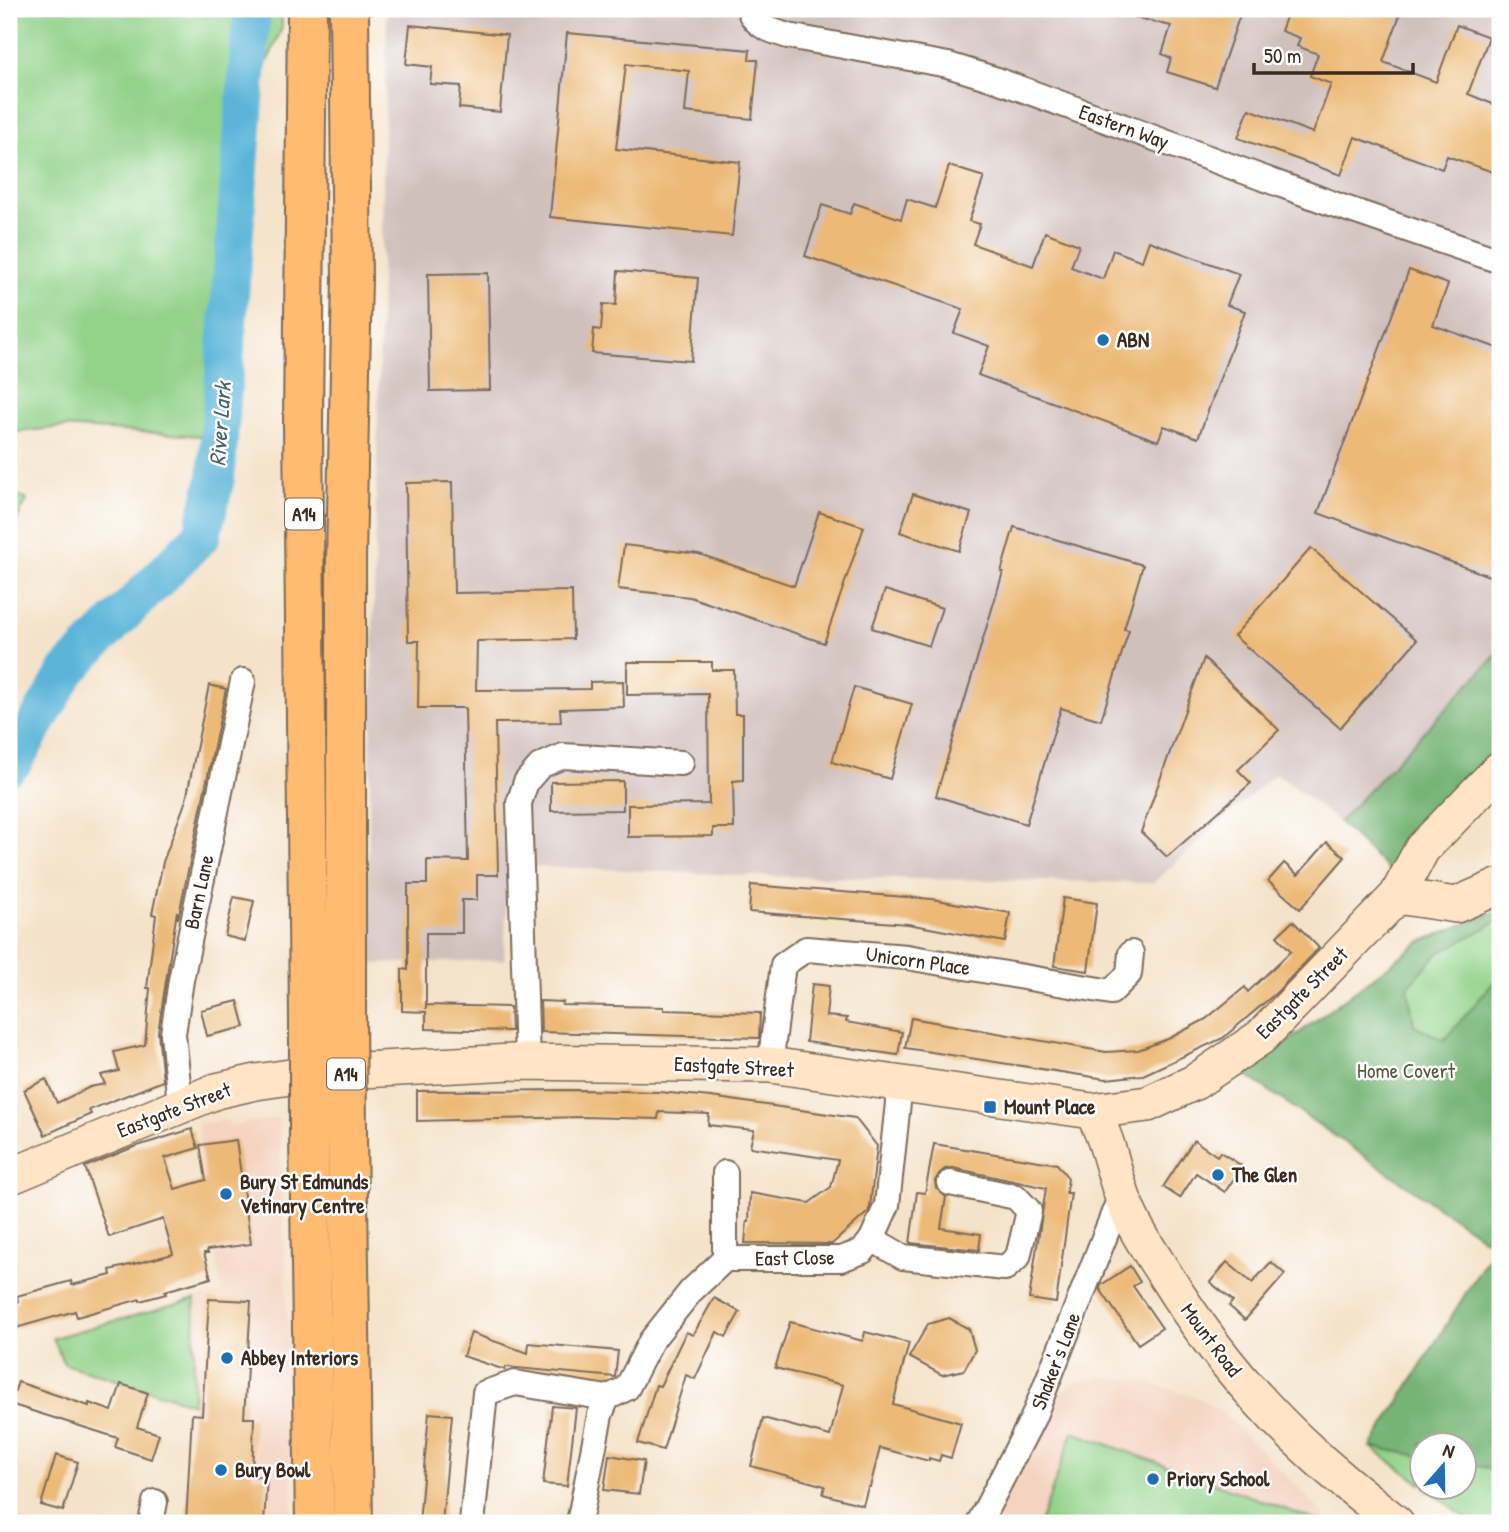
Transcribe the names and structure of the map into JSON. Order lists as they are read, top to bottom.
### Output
{
  "streets": {
    "highway": ["A14"],
    "street": [
      "Eastern Way",
      "Barn Lane",
      "Unicorn Place",
      "Eastgate Street",
      "East Close",
      "Mount Road",
      "Shaker's Lane"
    ]
  },
  "crossings": [
    ["Barn Lane", "Eastgate Street"],
    ["Unicorn Place", "Eastgate Street"],
    ["Eastgate Street", "East Close"],
    ["Eastgate Street", "Mount Road"],
    ["Mount Road", "Shaker's Lane"]
  ],
  "water": ["River Lark"],
  "parks": ["Home Covert"],
  "places": {
    "other": [
      "ABN",
      "The Glen",
      "Bury St Edmunds Vetinary Centre",
      "Abbey Interiors",
      "Bury Bowl",
      "Priory School"
    ],
    "transit": ["Mount Place"]
  },
  "scale_bar": "50 m",
  "north": "top"
}
